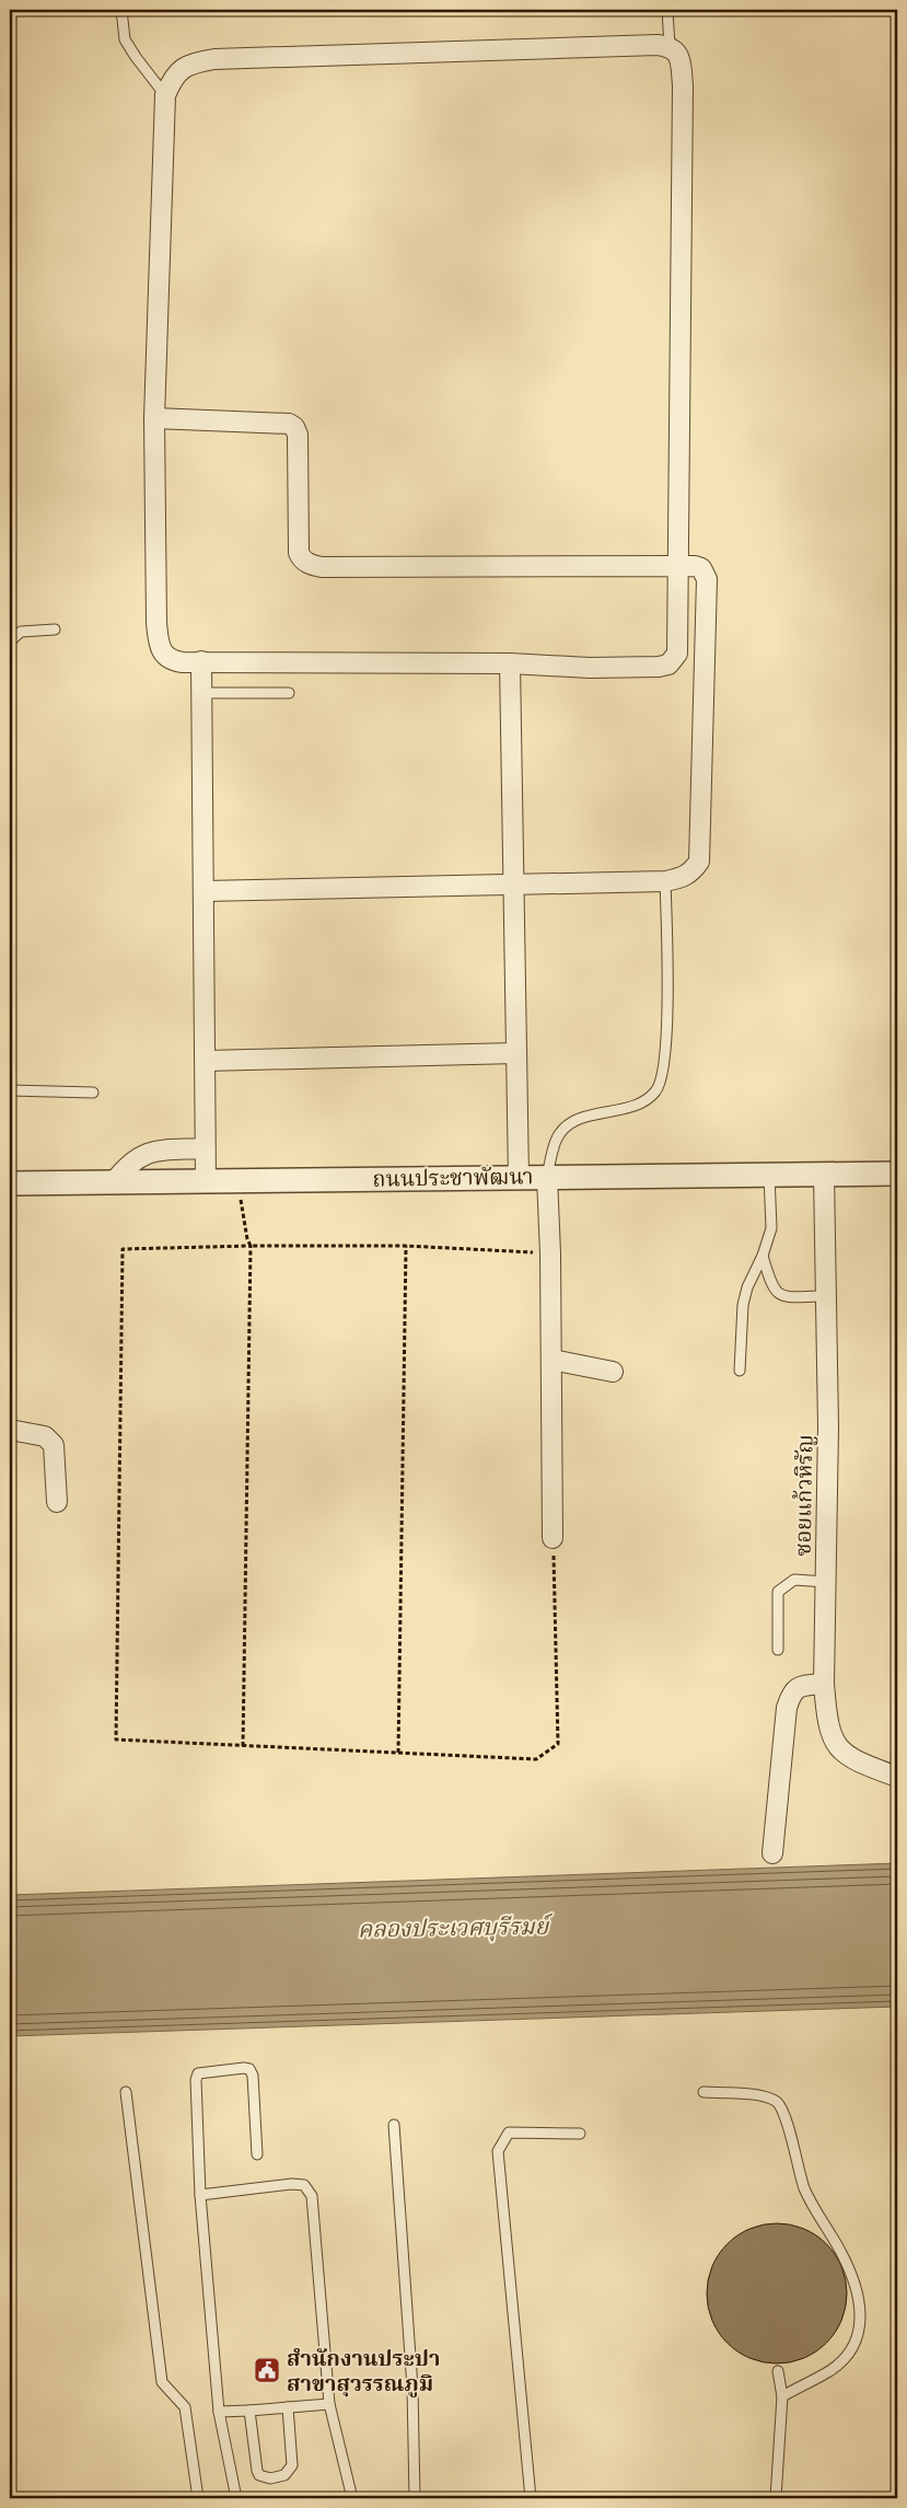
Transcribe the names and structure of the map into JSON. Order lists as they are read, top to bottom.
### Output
{
  "streets": {
    "street": ["ถนนประชาพัฒนา", "ซอยแก้วหิรัญ"]
  },
  "crossings": [
    ["ถนนประชาพัฒนา", "ซอยแก้วหิรัญ"]
  ],
  "water": ["คลองประเวศบุรีรมย์"],
  "places": {
    "public building": ["สำนักงานประปา สาขาสุวรรณภูมิ"]
  }
}
